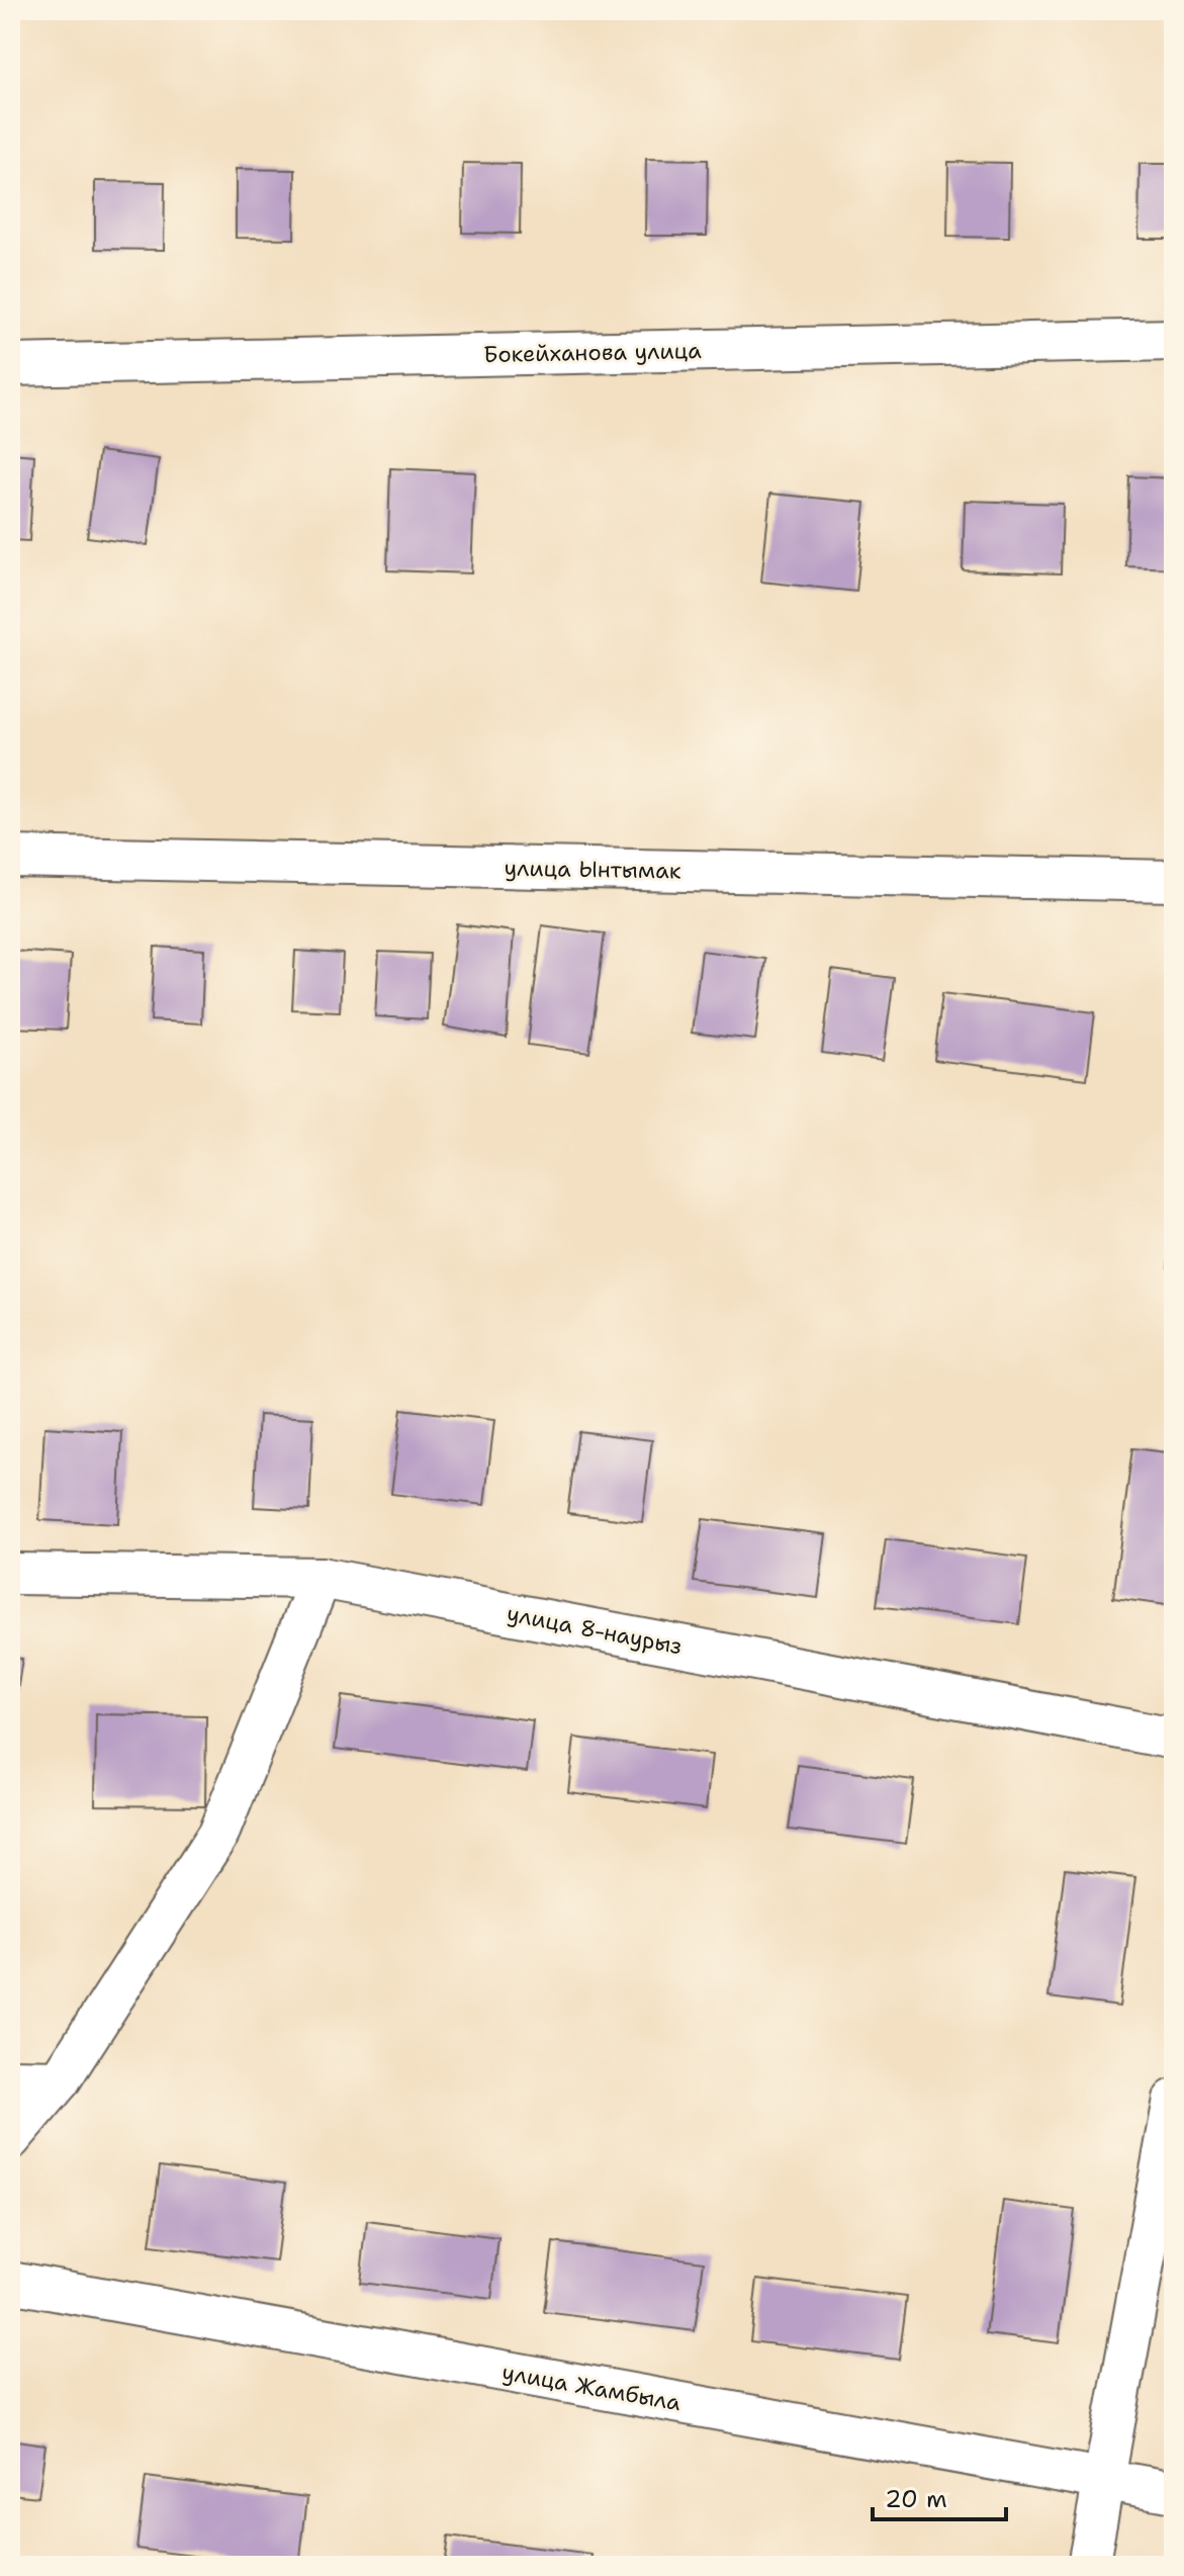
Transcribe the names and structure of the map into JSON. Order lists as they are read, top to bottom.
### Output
{
  "streets": {
    "street": [
      "Бокейханова улица",
      "улица Ынтымак",
      "улица 8-наурыз",
      "улица Жамбыла"
    ]
  },
  "scale_bar": "20 m"
}
